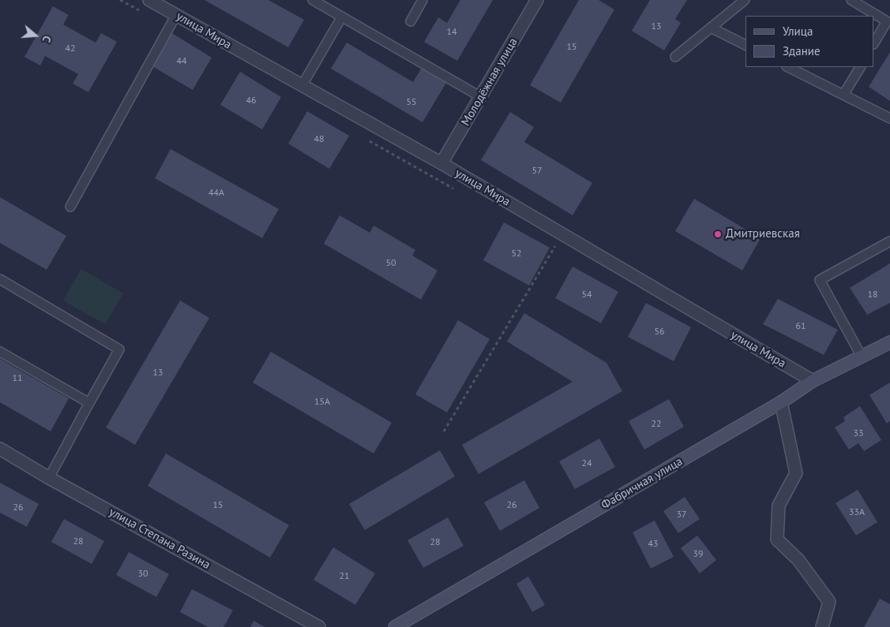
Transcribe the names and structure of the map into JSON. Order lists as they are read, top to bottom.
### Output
{
  "streets": {
    "main road": ["Фабричная улица"],
    "street": ["улица Мира", "Молодёжная улица", "улица Степана Разина"]
  },
  "crossings": [
    ["улица Мира", "Молодёжная улица"],
    ["улица Мира", "Фабричная улица"]
  ],
  "places": ["Дмитриевская"],
  "house_numbers": [
    "13",
    "14",
    "15",
    "42",
    "44",
    "46",
    "55",
    "48",
    "57",
    "44А",
    "52",
    "50",
    "54",
    "18",
    "61",
    "56",
    "13",
    "11",
    "15А",
    "22",
    "33",
    "24",
    "15",
    "26",
    "26",
    "33А",
    "37",
    "28",
    "28",
    "43",
    "39",
    "30",
    "21"
  ],
  "legend": ["Улица", "Здание"],
  "north": "right"
}
